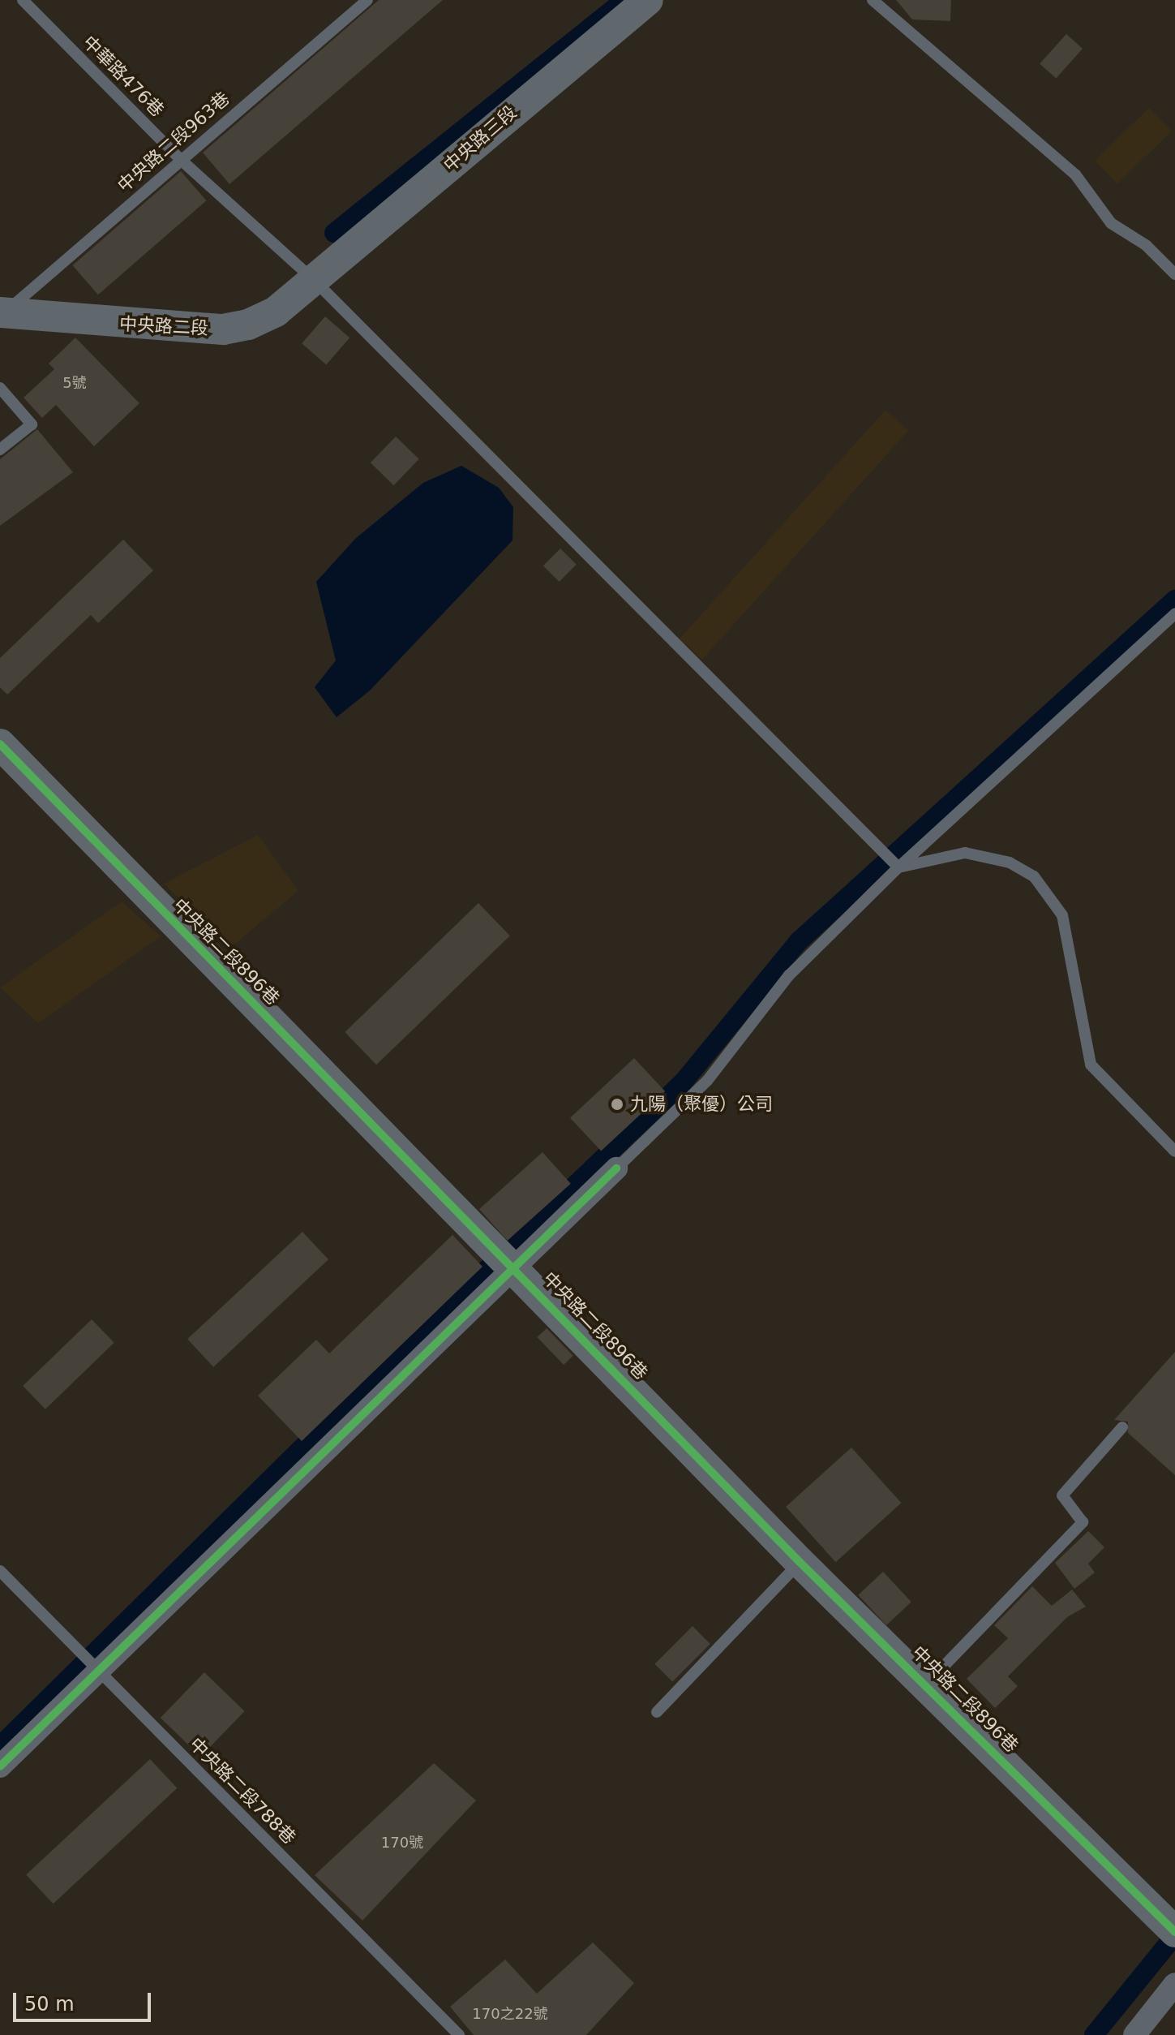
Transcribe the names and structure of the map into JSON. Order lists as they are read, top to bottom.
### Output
{
  "streets": {
    "street": ["中央路三段", "中央路二段", "中央路二段896巷"],
    "lane": ["中華路476巷", "中央路二段963巷", "中央路二段788巷"]
  },
  "crossings": [
    ["中華路476巷", "中央路三段"],
    ["中華路476巷", "中央路二段963巷"],
    ["中華路476巷", "中央路二段"],
    ["中央路三段", "中央路二段"],
    ["中央路二段963巷", "中央路二段"]
  ],
  "places": ["九陽（聚優）公司"],
  "house_numbers": ["5號", "170號", "170之22號"],
  "scale_bar": "50 m"
}
